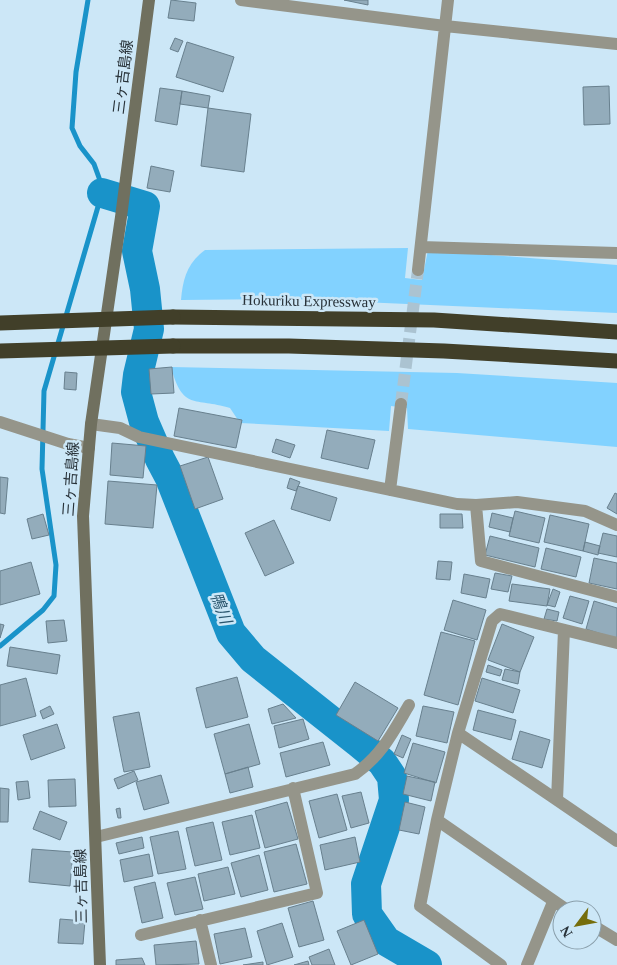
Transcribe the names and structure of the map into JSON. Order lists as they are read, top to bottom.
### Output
{
  "streets": {
    "highway": ["Hokuriku Expressway"],
    "main road": ["三ヶ吉島線"]
  },
  "water": ["鴨川"],
  "north": "bottom left"
}
